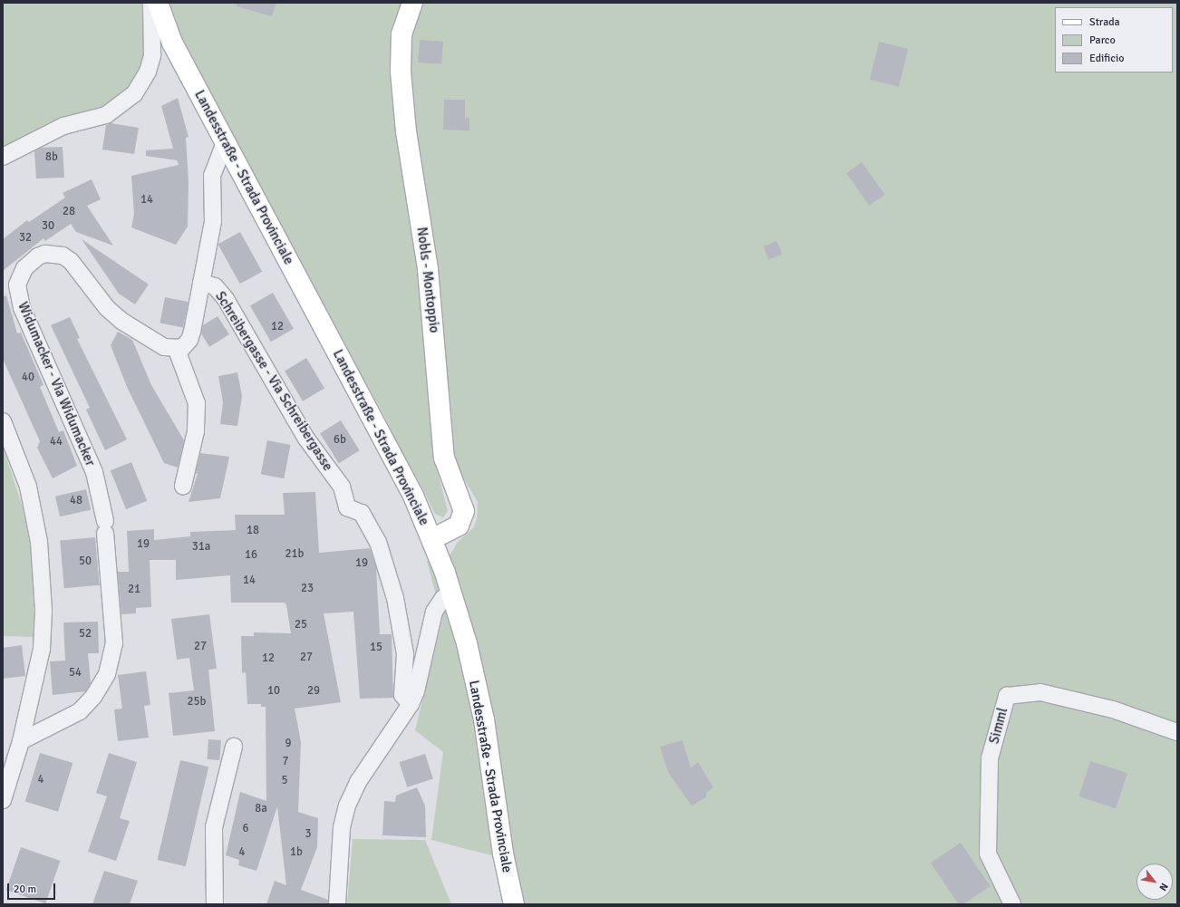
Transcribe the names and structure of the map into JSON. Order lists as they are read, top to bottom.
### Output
{
  "streets": {
    "main road": ["Landesstraße - Strada Provinciale", "Nobls - Montoppio"],
    "street": ["Schreibergasse - Via Schreibergasse", "Widumacker - Via Widumacker", "Simml"]
  },
  "crossings": [
    ["Landesstraße - Strada Provinciale", "Nobls - Montoppio"]
  ],
  "house_numbers": [
    "8b",
    "14",
    "28",
    "30",
    "32",
    "12",
    "40",
    "6b",
    "44",
    "48",
    "18",
    "19",
    "31a",
    "21b",
    "16",
    "50",
    "19",
    "14",
    "23",
    "21",
    "25",
    "52",
    "27",
    "15",
    "27",
    "12",
    "54",
    "10",
    "29",
    "25b",
    "9",
    "7",
    "4",
    "5",
    "8a",
    "6",
    "3",
    "4",
    "1b"
  ],
  "legend": ["Strada", "Parco", "Edificio"],
  "scale_bar": "20 m",
  "north": "bottom right"
}
